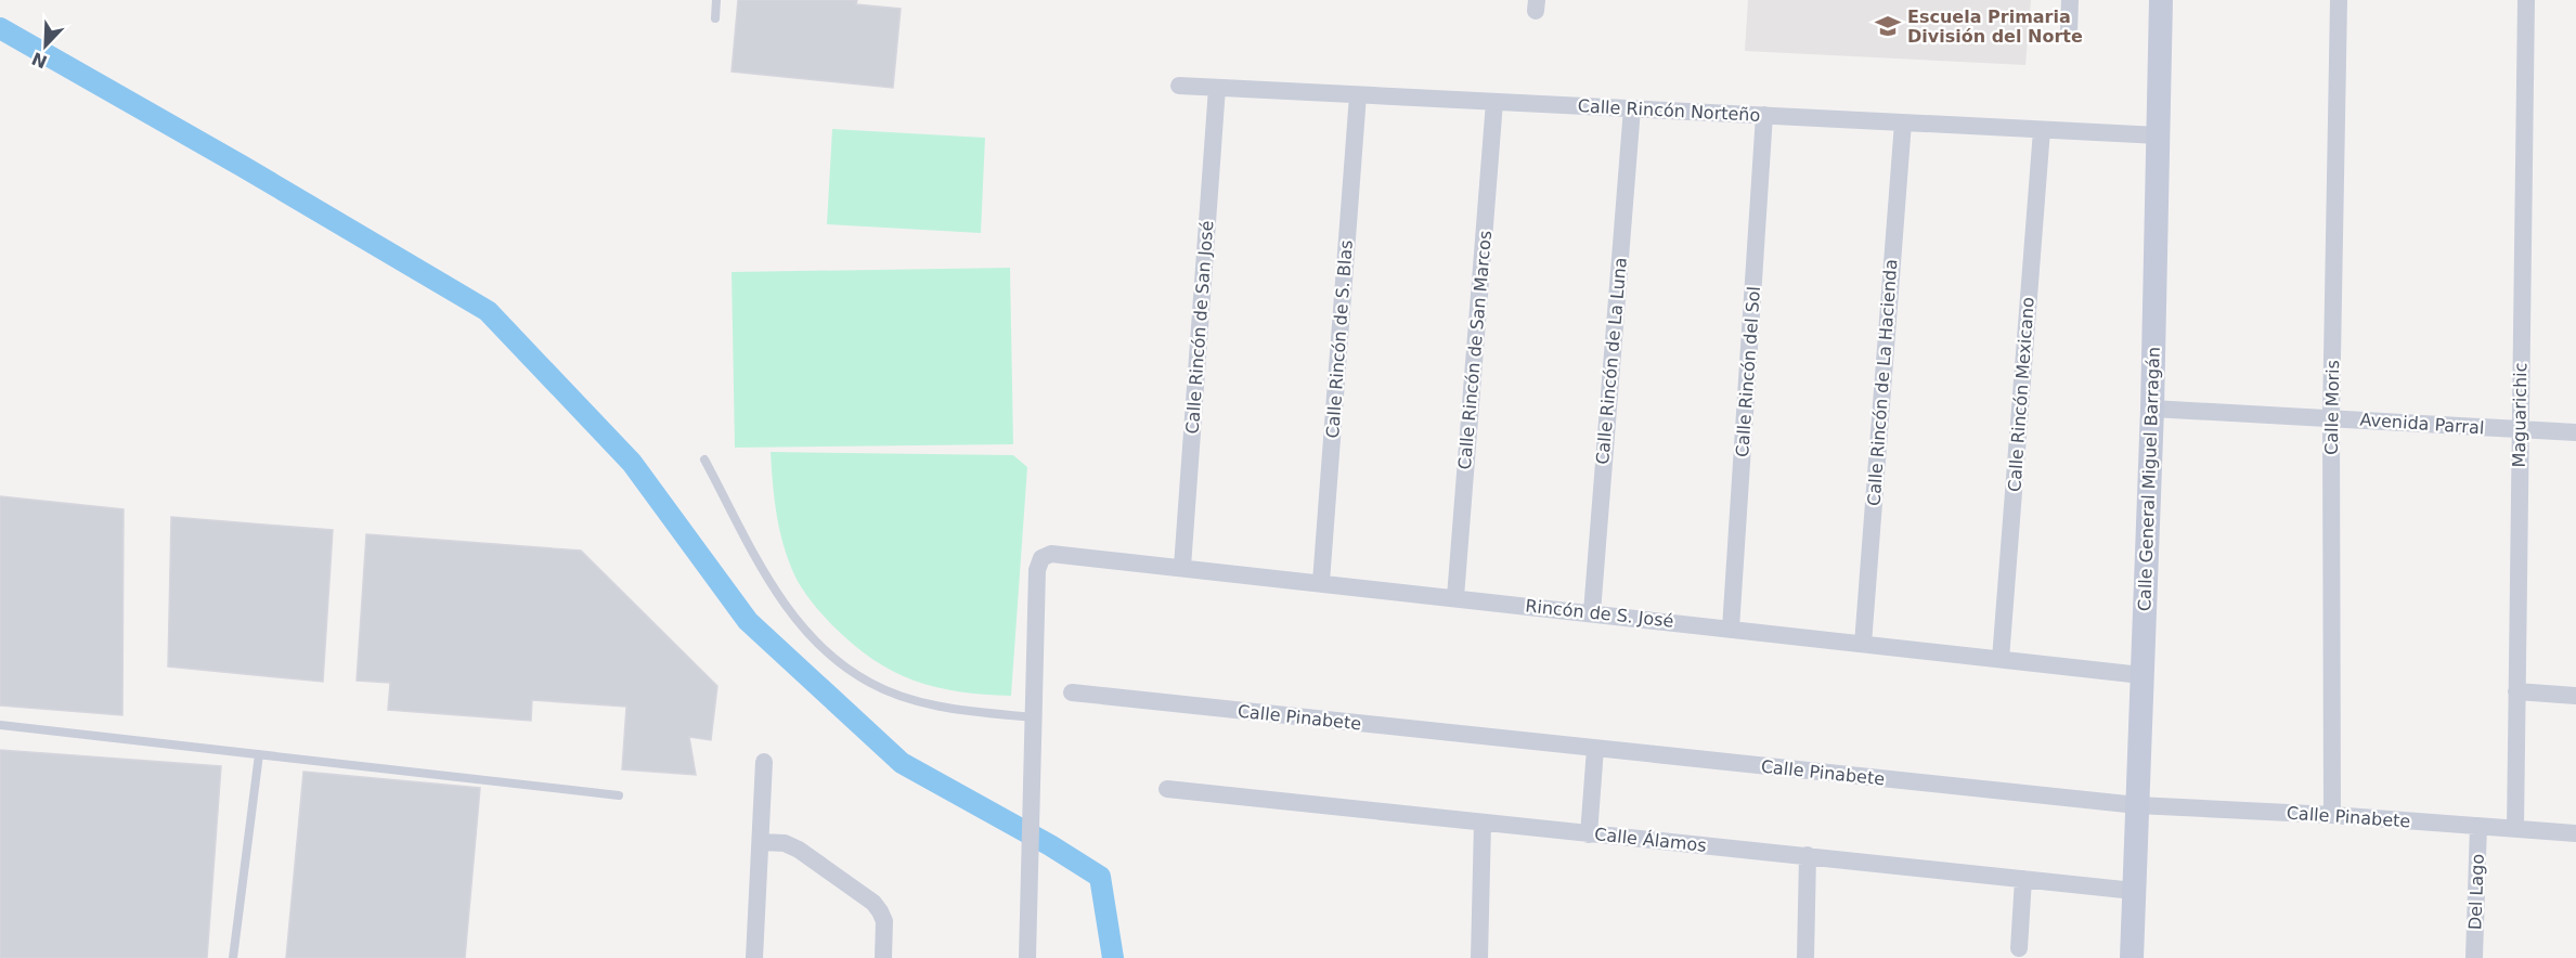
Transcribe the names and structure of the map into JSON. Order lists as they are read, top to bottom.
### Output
{
  "streets": {
    "main road": ["Calle General Miguel Barragán"],
    "street": [
      "Calle Rincón Norteño",
      "Calle Rincón de San José",
      "Calle Rincón de S. Blas",
      "Calle Rincón de San Marcos",
      "Calle Rincón de La Luna",
      "Calle Rincón del Sol",
      "Calle Rincón de La Hacienda",
      "Calle Rincón Mexicano",
      "Calle Moris",
      "Maguarichic",
      "Avenida Parral",
      "Rincón de S. José",
      "Calle Pinabete",
      "Calle Álamos",
      "Del Lago"
    ]
  },
  "crossings": [
    ["Calle Rincón Norteño", "Calle Rincón de San José"],
    ["Calle Rincón Norteño", "Calle Rincón de S. Blas"],
    ["Calle Rincón Norteño", "Calle Rincón de San Marcos"],
    ["Calle Rincón Norteño", "Calle Rincón de La Luna"],
    ["Calle Rincón Norteño", "Calle Rincón del Sol"],
    ["Calle Rincón Norteño", "Calle Rincón de La Hacienda"],
    ["Calle Rincón Norteño", "Calle Rincón Mexicano"],
    ["Calle Rincón Norteño", "Calle General Miguel Barragán"],
    ["Calle Rincón de San José", "Rincón de S. José"],
    ["Calle Rincón de S. Blas", "Rincón de S. José"],
    ["Calle Rincón de San Marcos", "Rincón de S. José"],
    ["Calle Rincón de La Luna", "Rincón de S. José"],
    ["Calle Rincón del Sol", "Rincón de S. José"],
    ["Calle Rincón de La Hacienda", "Rincón de S. José"],
    ["Calle Rincón Mexicano", "Rincón de S. José"],
    ["Calle Moris", "Avenida Parral"],
    ["Calle Moris", "Calle Pinabete"],
    ["Maguarichic", "Avenida Parral"],
    ["Maguarichic", "Calle Pinabete"],
    ["Avenida Parral", "Calle General Miguel Barragán"],
    ["Calle General Miguel Barragán", "Rincón de S. José"],
    ["Calle General Miguel Barragán", "Calle Pinabete"],
    ["Calle General Miguel Barragán", "Calle Álamos"],
    ["Calle Pinabete", "Del Lago"]
  ],
  "places": {
    "school or university": ["Escuela Primaria División del Norte"]
  },
  "north": "bottom left"
}
